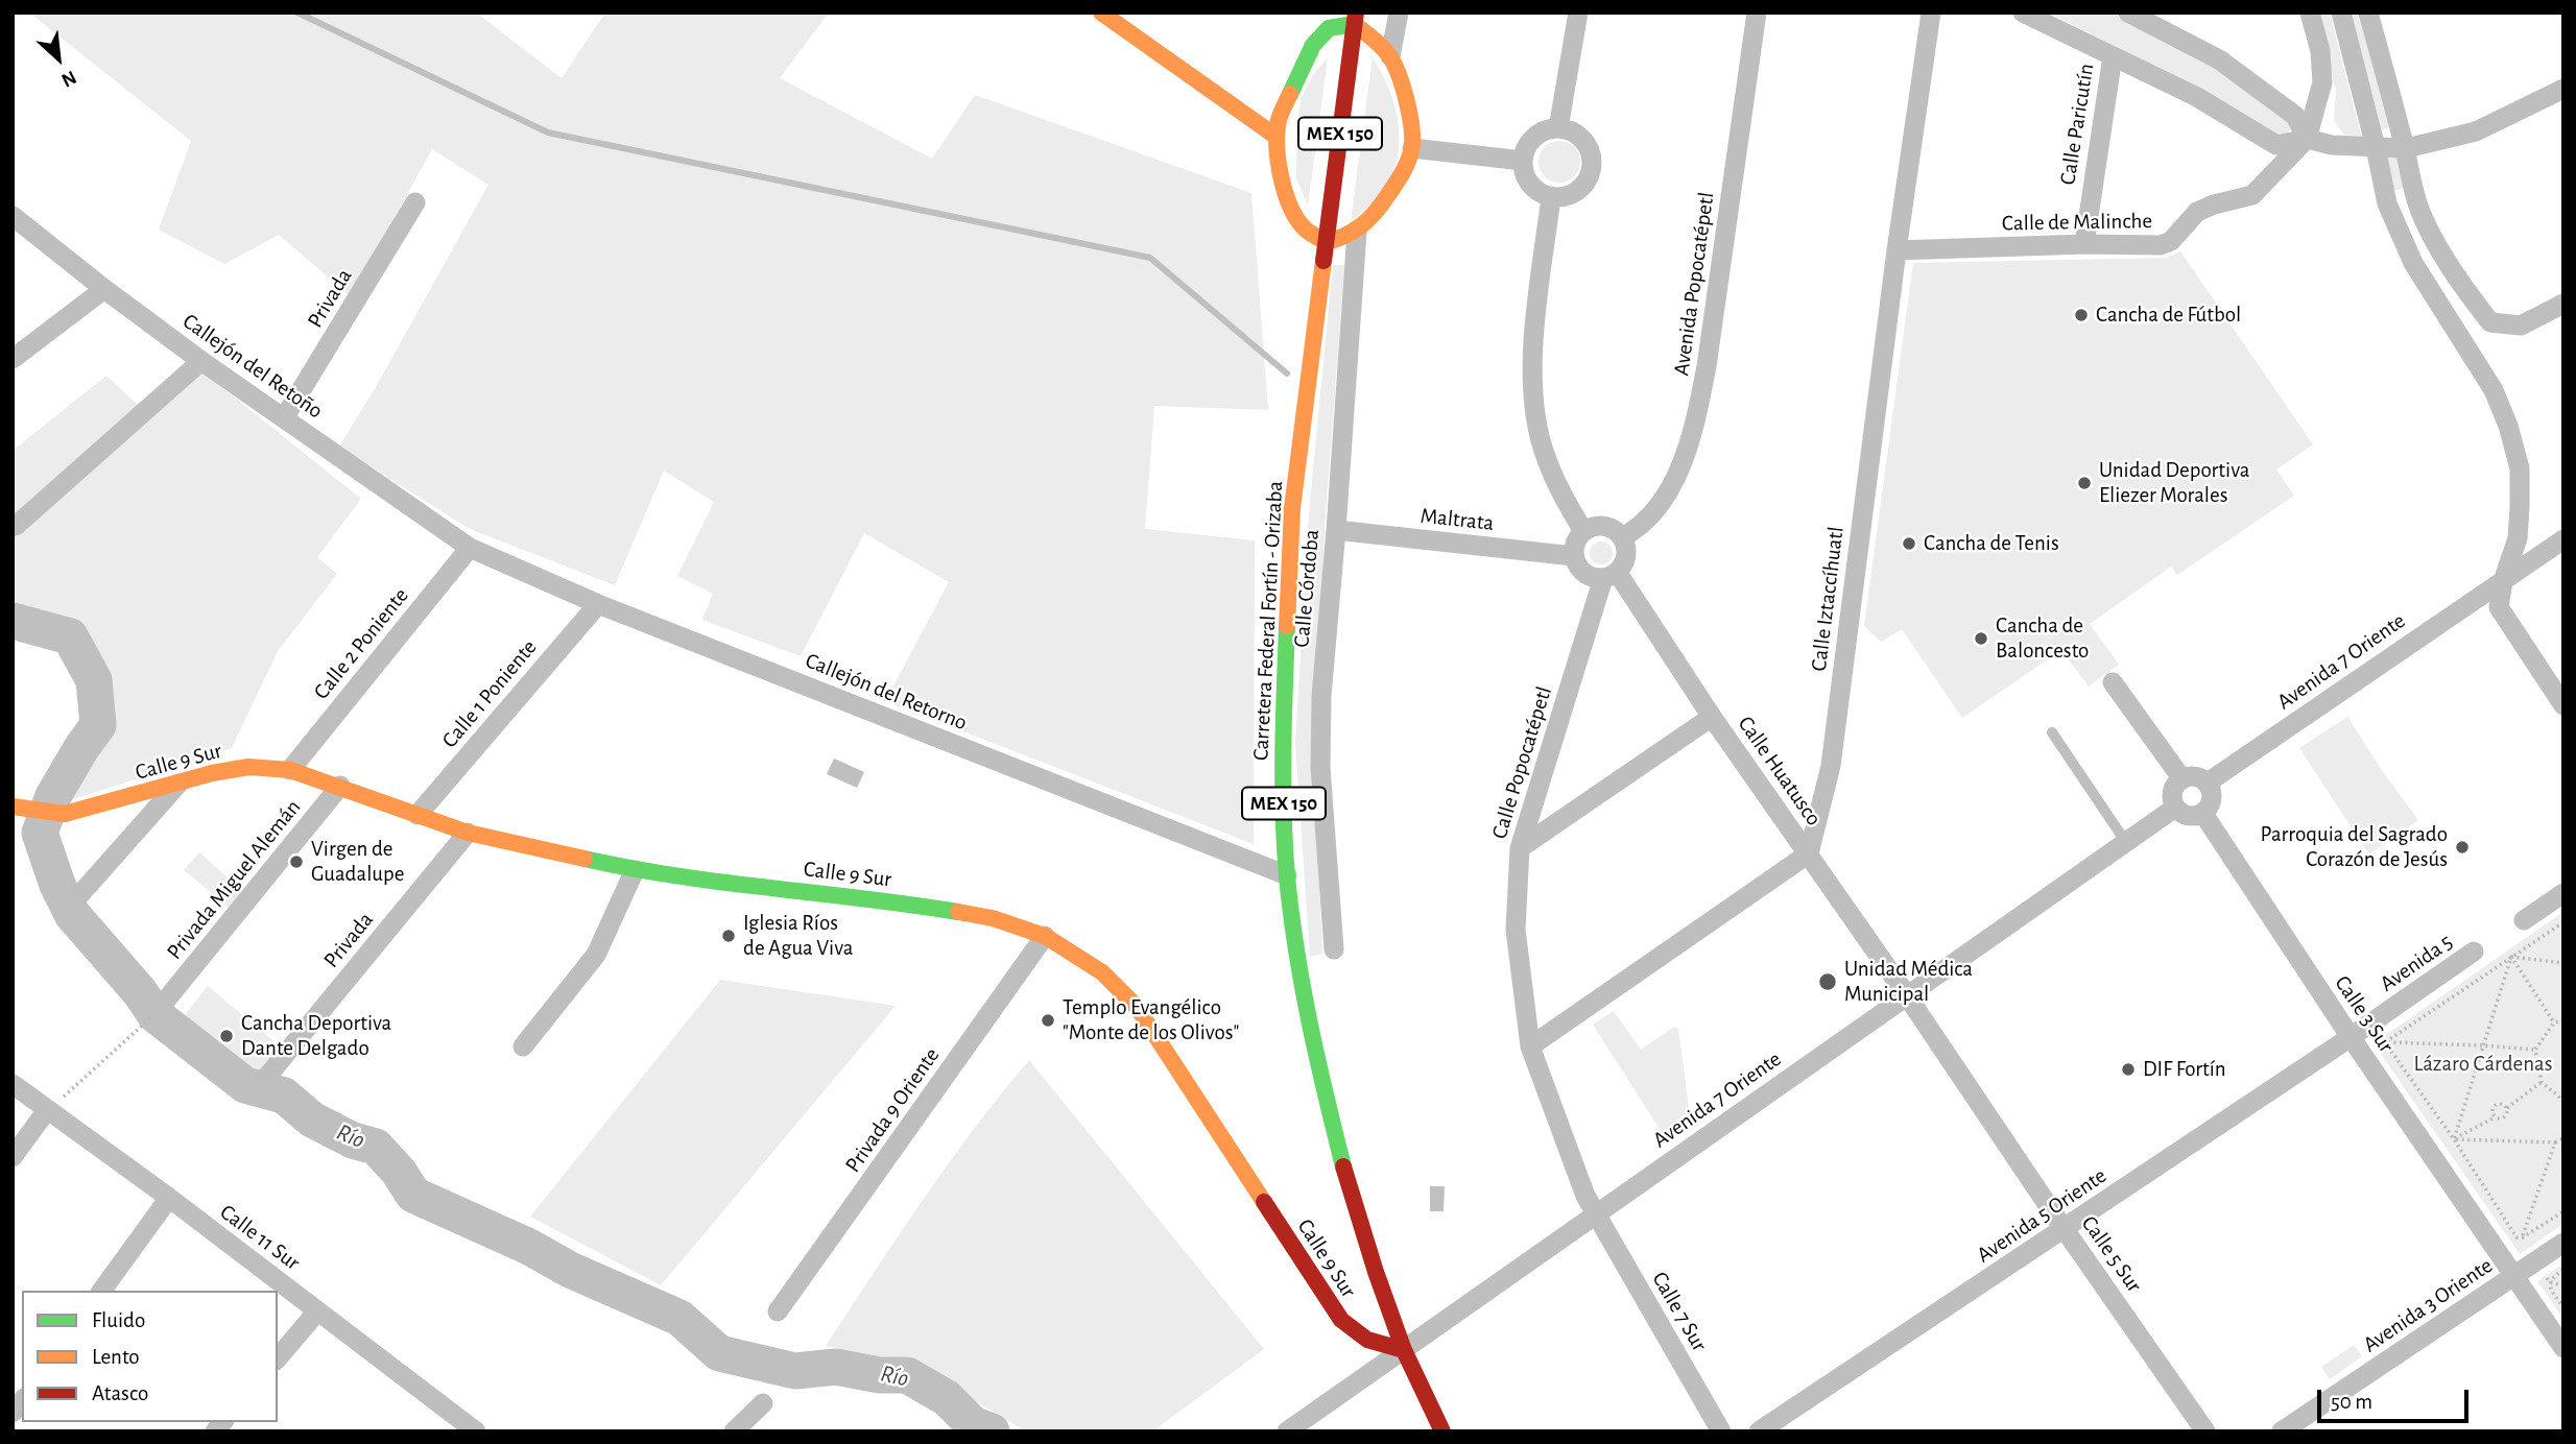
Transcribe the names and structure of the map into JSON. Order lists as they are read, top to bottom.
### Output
{
  "streets": {
    "main road": ["MEX 150", "Carretera Federal Fortín - Orizaba", "Calle 9 Sur"],
    "street": [
      "Calle Paricutín",
      "Calle de Malinche",
      "Avenida Popocatépetl",
      "Privada",
      "Callejón del Retoño",
      "Maltrata",
      "Calle Córdoba",
      "Calle Iztaccíhuatl",
      "Calle 2 Poniente",
      "Avenida 7 Oriente",
      "Callejón del Retorno",
      "Calle 1 Poniente",
      "Calle Popocatépetl",
      "Calle Huatusco",
      "Privada Miguel Alemán",
      "Avenida 5",
      "Calle 3 Sur",
      "Privada 9 Oriente",
      "Avenida 5 Oriente",
      "Calle 11 Sur",
      "Calle 5 Sur",
      "Avenida 3 Oriente",
      "Calle 7 Sur"
    ]
  },
  "crossings": [
    ["Calle Paricutín", "Calle de Malinche"],
    ["MEX 150", "Carretera Federal Fortín - Orizaba"],
    ["MEX 150", "Avenida 7 Oriente"],
    ["MEX 150", "Calle 9 Sur"],
    ["Calle de Malinche", "Calle Iztaccíhuatl"],
    ["Avenida Popocatépetl", "Maltrata"],
    ["Avenida Popocatépetl", "Calle Popocatépetl"],
    ["Avenida Popocatépetl", "Calle Huatusco"],
    ["Privada", "Callejón del Retoño"],
    ["Privada", "Calle 9 Sur"],
    ["Callejón del Retoño", "Calle 2 Poniente"],
    ["Callejón del Retoño", "Callejón del Retorno"],
    ["Maltrata", "Calle Córdoba"],
    ["Maltrata", "Calle Popocatépetl"],
    ["Maltrata", "Calle Huatusco"],
    ["Calle Iztaccíhuatl", "Calle Huatusco"],
    ["Carretera Federal Fortín - Orizaba", "Avenida 7 Oriente"],
    ["Carretera Federal Fortín - Orizaba", "Callejón del Retorno"],
    ["Carretera Federal Fortín - Orizaba", "Calle 9 Sur"],
    ["Calle 2 Poniente", "Callejón del Retorno"],
    ["Calle 2 Poniente", "Calle 9 Sur"],
    ["Avenida 7 Oriente", "Calle 9 Sur"],
    ["Avenida 7 Oriente", "Calle Popocatépetl"],
    ["Avenida 7 Oriente", "Calle Huatusco"],
    ["Avenida 7 Oriente", "Calle 3 Sur"],
    ["Avenida 7 Oriente", "Calle 5 Sur"],
    ["Avenida 7 Oriente", "Calle 7 Sur"],
    ["Callejón del Retorno", "Calle 1 Poniente"],
    ["Calle 1 Poniente", "Calle 9 Sur"],
    ["Calle 9 Sur", "Privada Miguel Alemán"],
    ["Calle 9 Sur", "Privada 9 Oriente"],
    ["Calle Popocatépetl", "Calle Huatusco"],
    ["Calle Popocatépetl", "Calle 7 Sur"],
    ["Calle Huatusco", "Calle 5 Sur"],
    ["Avenida 5", "Calle 3 Sur"],
    ["Avenida 5", "Avenida 5 Oriente"],
    ["Calle 3 Sur", "Avenida 5 Oriente"],
    ["Calle 3 Sur", "Avenida 3 Oriente"],
    ["Avenida 5 Oriente", "Calle 5 Sur"]
  ],
  "water": ["Río"],
  "parks": ["Lázaro Cárdenas"],
  "places": [
    "Cancha de Fútbol",
    "Unidad Deportiva Eliezer Morales",
    "Cancha de Tenis",
    "Cancha de Baloncesto",
    "Parroquia del Sagrado Corazón de Jesús",
    "Virgen de Guadalupe",
    "Iglesia Ríos de Agua Viva",
    "Unidad Médica Municipal",
    "Templo Evangélico \"Monte de los Olivos\"",
    "Cancha Deportiva Dante Delgado",
    "DIF Fortín"
  ],
  "legend": ["Fluido", "Lento", "Atasco"],
  "scale_bar": "50 m",
  "north": "bottom right"
}
